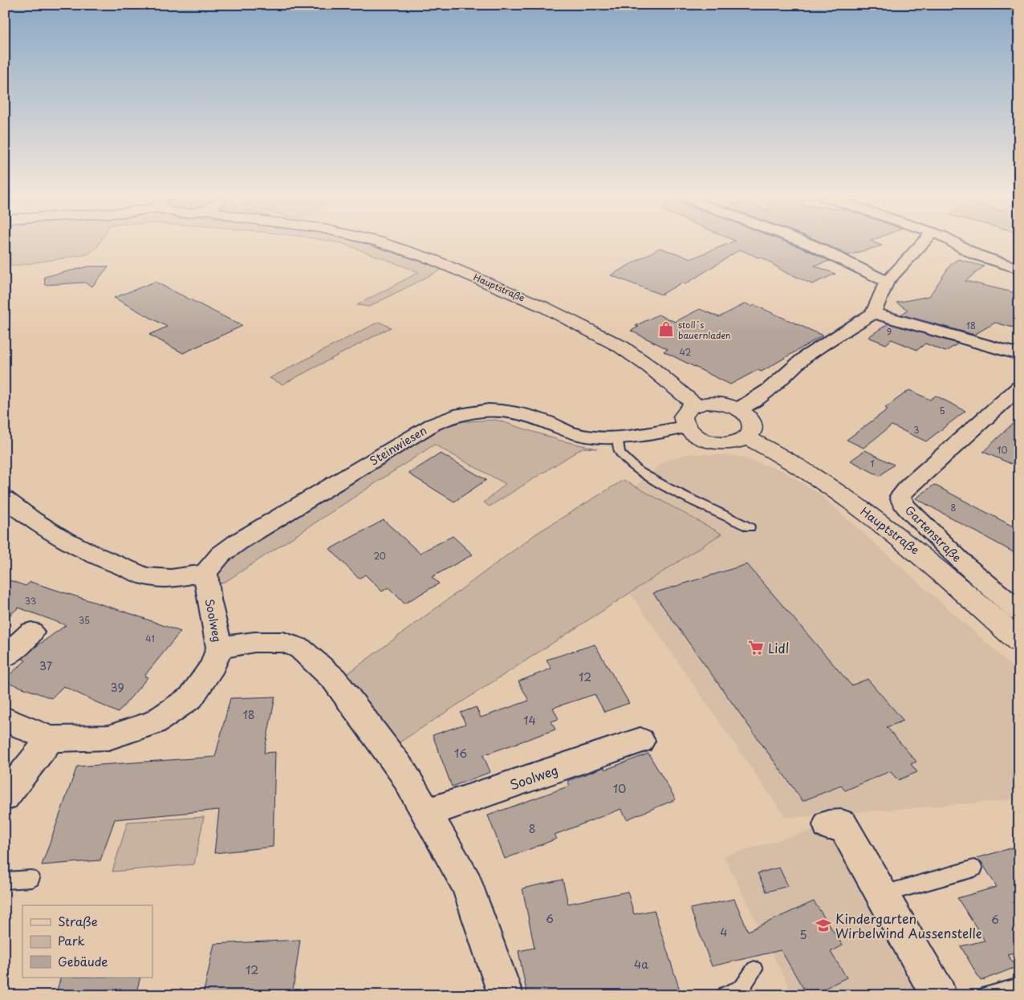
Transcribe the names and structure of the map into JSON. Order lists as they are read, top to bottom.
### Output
{
  "streets": {
    "main road": ["Hauptstraße"],
    "street": ["Steinwiesen", "Gartenstraße", "Soolweg"]
  },
  "crossings": [
    ["Steinwiesen", "Soolweg"]
  ],
  "places": {
    "shop": ["stoll´s bauernladen"],
    "supermarket": ["Lidl"],
    "school or university": ["Kindergarten Wirbelwind Aussenstelle"]
  },
  "house_numbers": [
    "18",
    "9",
    "42",
    "5",
    "3",
    "10",
    "1",
    "8",
    "20",
    "33",
    "35",
    "41",
    "37",
    "12",
    "39",
    "18",
    "14",
    "16",
    "10",
    "8",
    "6",
    "6",
    "4",
    "5",
    "4a",
    "12"
  ],
  "legend": ["Straße", "Park", "Gebäude"]
}
